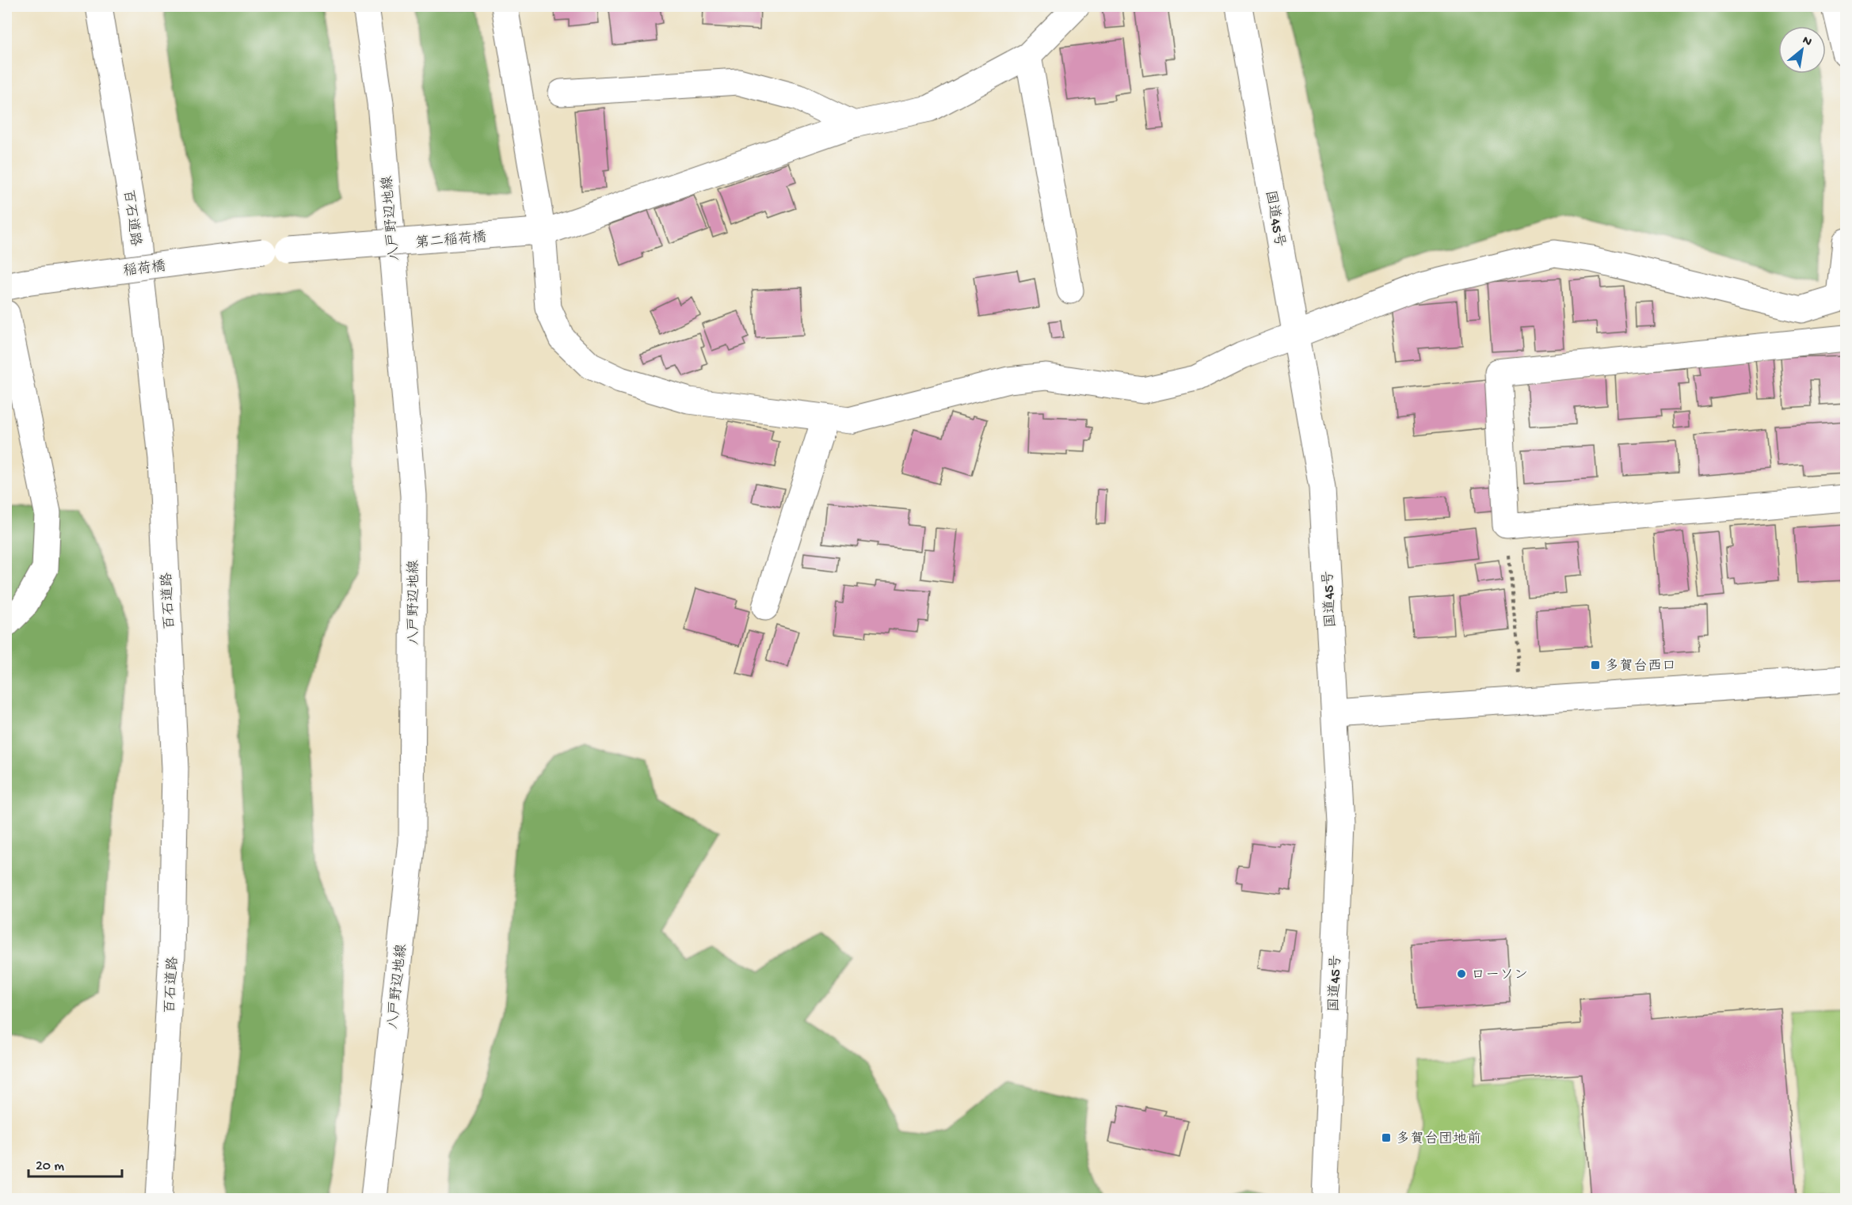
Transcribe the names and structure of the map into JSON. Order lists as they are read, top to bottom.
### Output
{
  "streets": {
    "main road": [
      "百石道路",
      "八戸野辺地線",
      "国道45号",
      "第二稲荷橋",
      "稲荷橋"
    ]
  },
  "crossings": [
    ["第二稲荷橋", "稲荷橋"]
  ],
  "places": {
    "transit": ["多賀台西口", "多賀台団地前"],
    "other": ["ローソン"]
  },
  "scale_bar": "20 m",
  "north": "top right"
}
